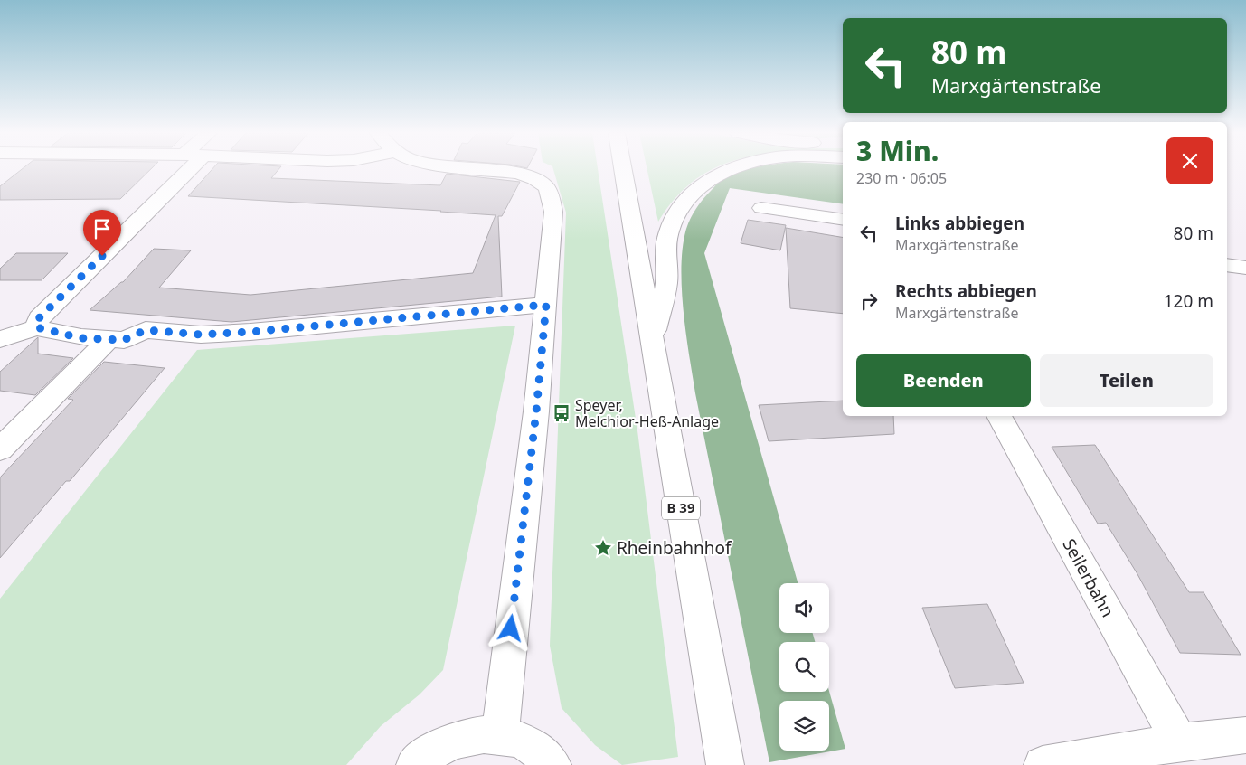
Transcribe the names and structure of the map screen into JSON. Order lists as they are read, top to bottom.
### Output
{
  "streets": {
    "street": ["B 39", "Seilerbahn"]
  },
  "places": {
    "bus stop": ["Speyer, Melchior-Heß-Anlage"],
    "place": ["Rheinbahnhof"]
  },
  "page": {
    "turn": ["80 m", "Marxgärtenstraße"],
    "heading": ["3 Min.", "230 m · 06:05"],
    "list": [
      {
        "name": "Links abbiegen",
        "note": "Marxgärtenstraße",
        "value": "80 m"
      },
      {
        "name": "Rechts abbiegen",
        "note": "Marxgärtenstraße",
        "value": "120 m"
      }
    ],
    "buttons": ["Beenden", "Teilen"]
  }
}
